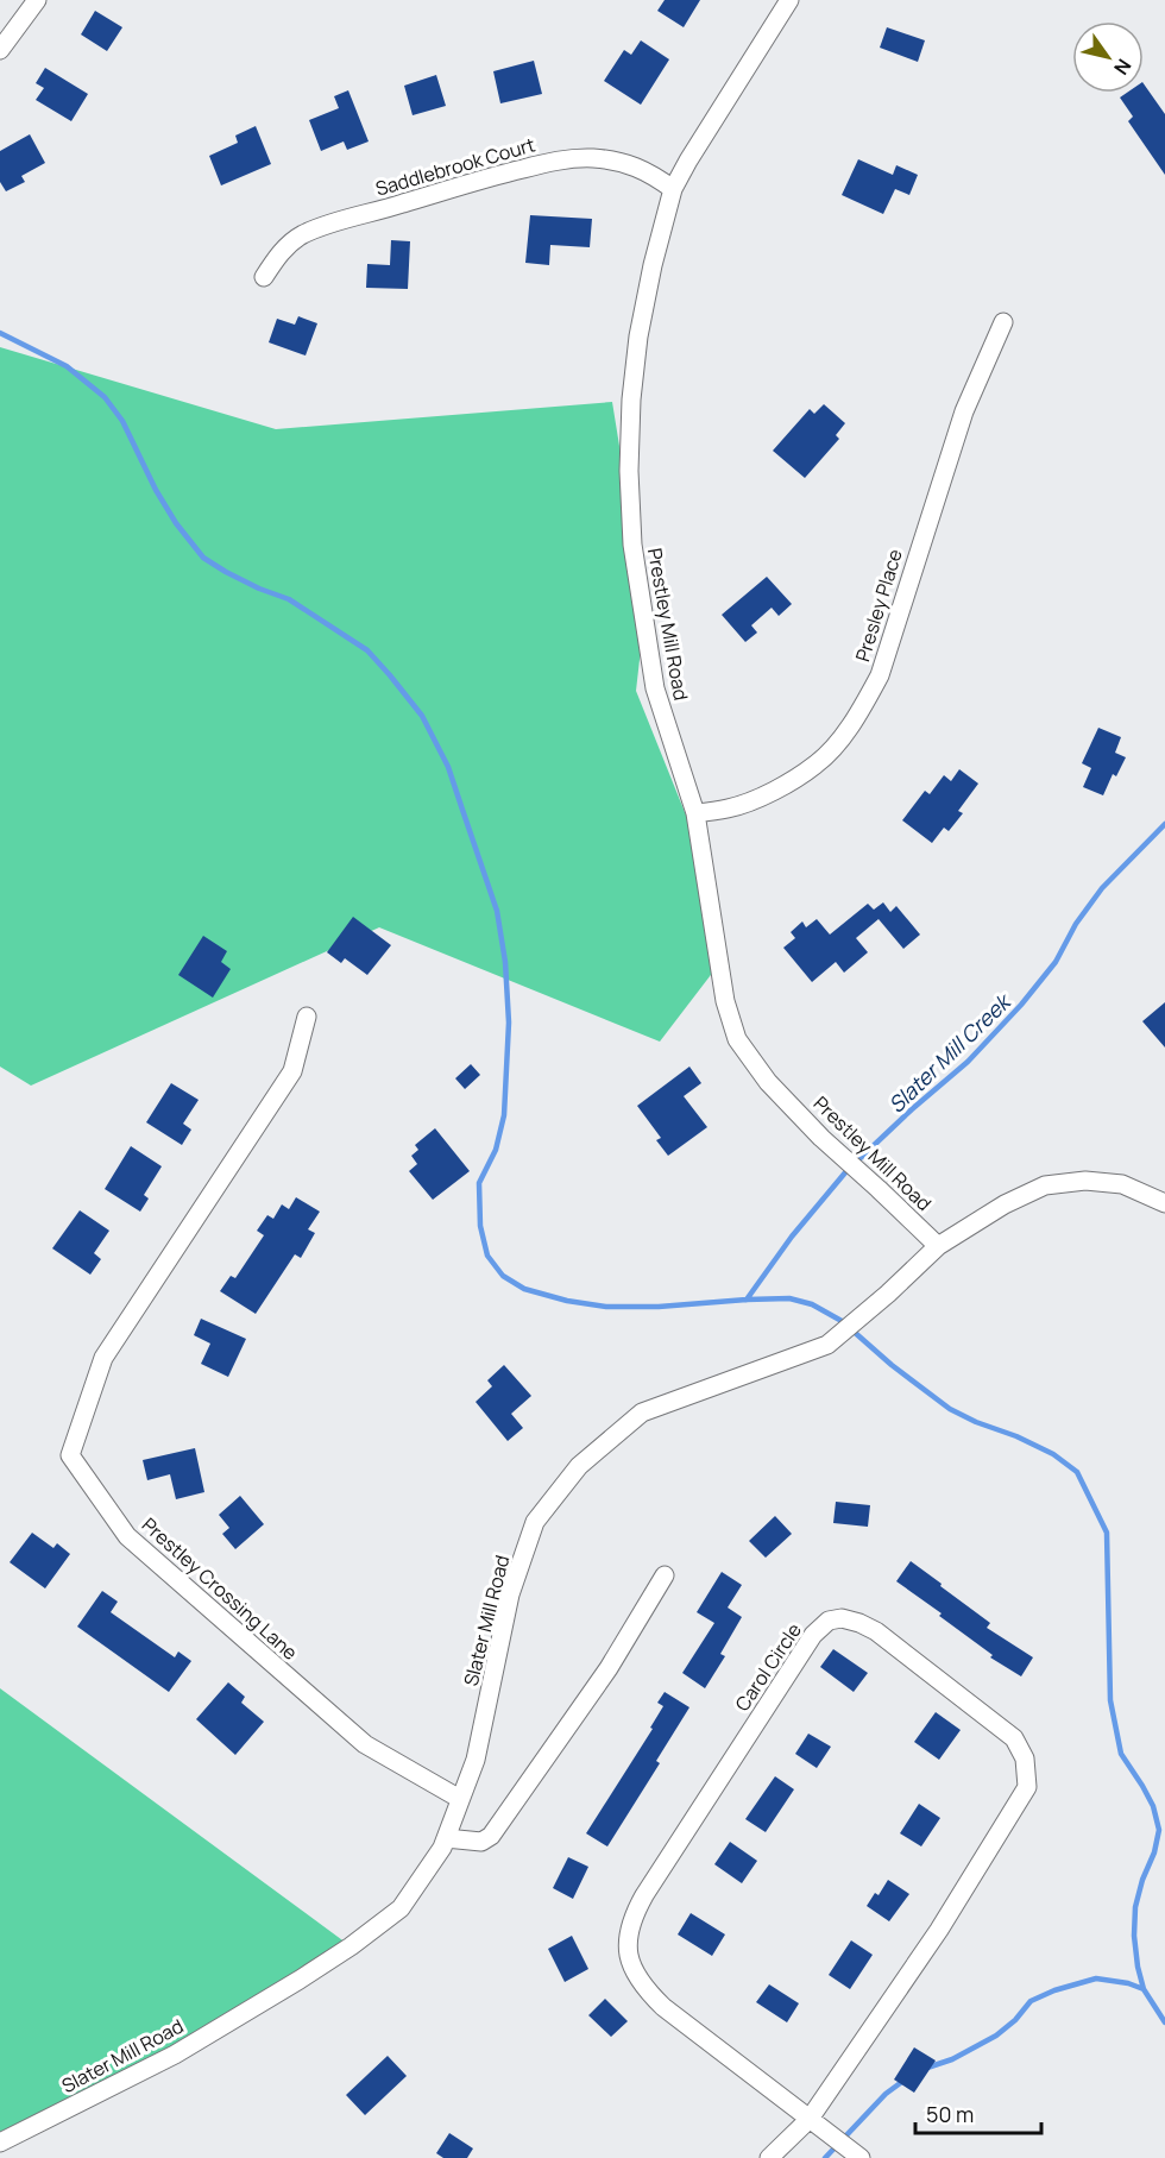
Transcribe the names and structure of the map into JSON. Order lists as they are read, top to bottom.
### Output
{
  "streets": {
    "street": [
      "Saddlebrook Court",
      "Presley Place",
      "Prestley Mill Road",
      "Prestley Crossing Lane",
      "Slater Mill Road",
      "Carol Circle"
    ]
  },
  "crossings": [
    ["Saddlebrook Court", "Prestley Mill Road"],
    ["Presley Place", "Prestley Mill Road"],
    ["Prestley Mill Road", "Slater Mill Road"],
    ["Prestley Crossing Lane", "Slater Mill Road"]
  ],
  "water": ["Slater Mill Creek"],
  "scale_bar": "50 m",
  "north": "bottom right"
}
